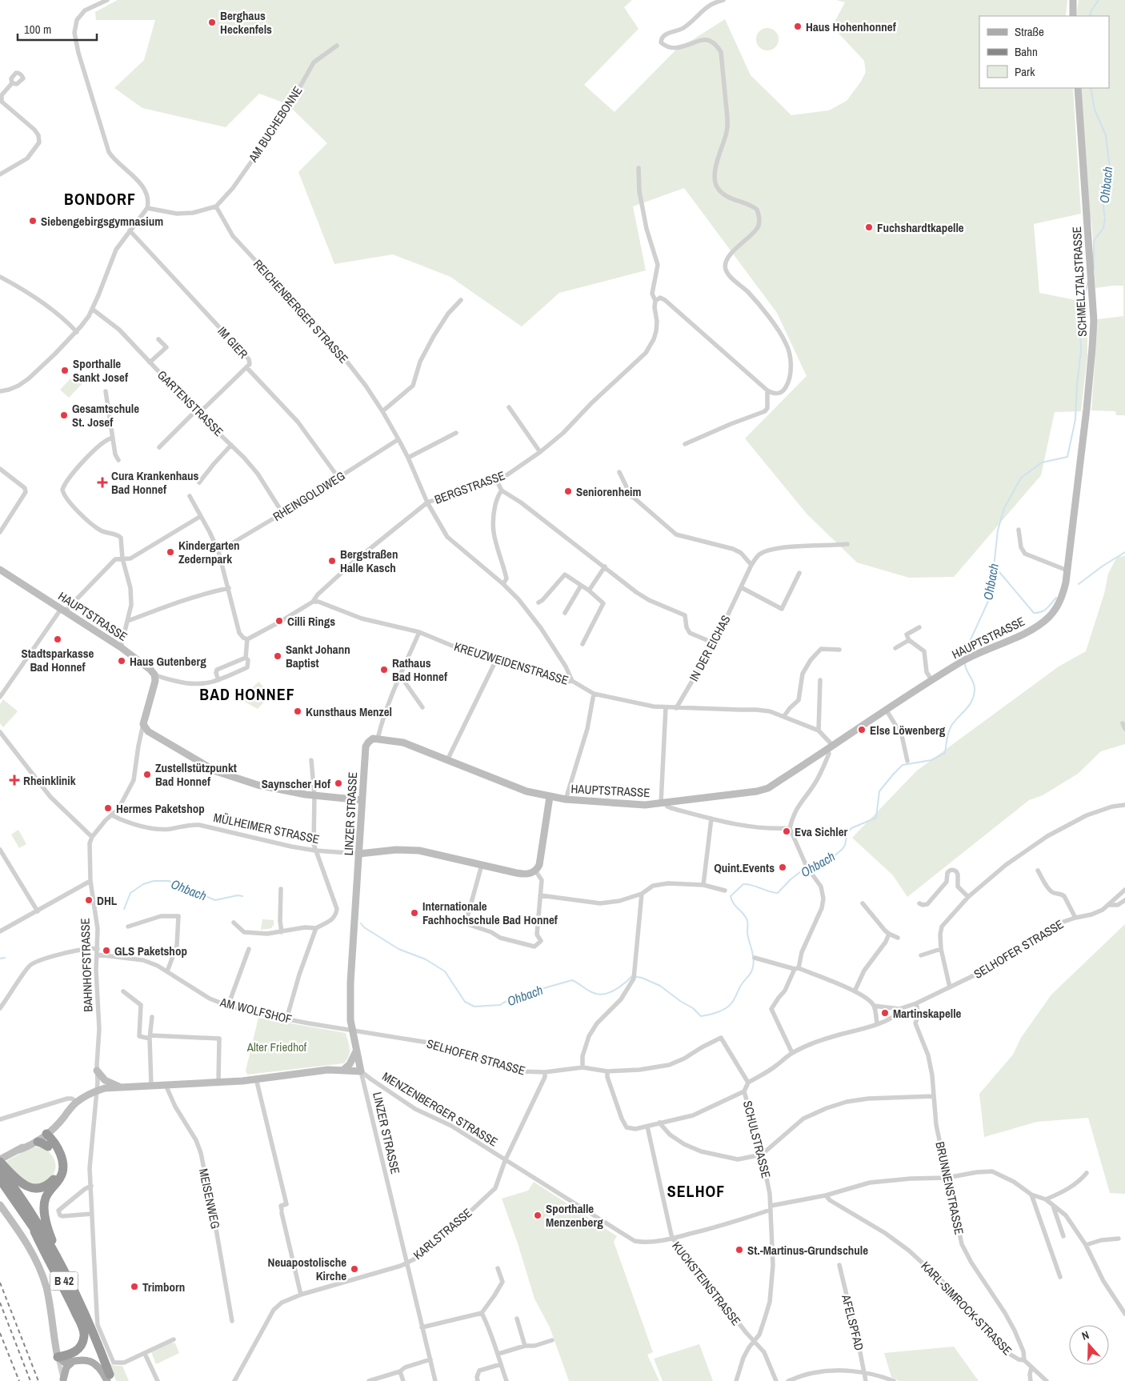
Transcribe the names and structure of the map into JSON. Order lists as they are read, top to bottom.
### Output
{
  "streets": {
    "highway": ["B 42"],
    "main road": [
      "SCHMELZTALSTRASSE",
      "HAUPTSTRASSE",
      "LINZER STRASSE",
      "MÜLHEIMER STRASSE"
    ],
    "street": [
      "AM BUCHEBONNE",
      "REICHENBERGER STRASSE",
      "IM GIER",
      "GARTENSTRASSE",
      "BERGSTRASSE",
      "RHEINGOLDWEG",
      "IN DER EICHAS",
      "KREUZWEIDENSTRASSE",
      "SELHOFER STRASSE",
      "BAHNHOFSTRASSE",
      "AM WOLFSHOF",
      "MENZENBERGER STRASSE",
      "SCHULSTRASSE",
      "BRUNNENSTRASSE",
      "MEISENWEG",
      "KARLSTRASSE",
      "KUCKSTEINSTRASSE",
      "KARL-SIMROCK-STRASSE",
      "AFELSPFAD"
    ]
  },
  "crossings": [
    ["AM BUCHEBONNE", "REICHENBERGER STRASSE"],
    ["SCHMELZTALSTRASSE", "HAUPTSTRASSE"],
    ["REICHENBERGER STRASSE", "BERGSTRASSE"],
    ["REICHENBERGER STRASSE", "RHEINGOLDWEG"],
    ["REICHENBERGER STRASSE", "KREUZWEIDENSTRASSE"],
    ["IM GIER", "RHEINGOLDWEG"],
    ["GARTENSTRASSE", "RHEINGOLDWEG"],
    ["BERGSTRASSE", "KREUZWEIDENSTRASSE"],
    ["HAUPTSTRASSE", "KREUZWEIDENSTRASSE"],
    ["HAUPTSTRASSE", "LINZER STRASSE"],
    ["IN DER EICHAS", "KREUZWEIDENSTRASSE"],
    ["LINZER STRASSE", "MÜLHEIMER STRASSE"],
    ["LINZER STRASSE", "SELHOFER STRASSE"],
    ["LINZER STRASSE", "AM WOLFSHOF"],
    ["LINZER STRASSE", "MENZENBERGER STRASSE"],
    ["LINZER STRASSE", "KARLSTRASSE"],
    ["SELHOFER STRASSE", "AM WOLFSHOF"],
    ["SELHOFER STRASSE", "SCHULSTRASSE"],
    ["SELHOFER STRASSE", "BRUNNENSTRASSE"],
    ["SELHOFER STRASSE", "KARLSTRASSE"],
    ["BAHNHOFSTRASSE", "AM WOLFSHOF"],
    ["MENZENBERGER STRASSE", "SCHULSTRASSE"],
    ["MENZENBERGER STRASSE", "BRUNNENSTRASSE"],
    ["MENZENBERGER STRASSE", "KARLSTRASSE"],
    ["MENZENBERGER STRASSE", "KUCKSTEINSTRASSE"],
    ["MENZENBERGER STRASSE", "KARL-SIMROCK-STRASSE"],
    ["SCHULSTRASSE", "KUCKSTEINSTRASSE"],
    ["BRUNNENSTRASSE", "KARL-SIMROCK-STRASSE"]
  ],
  "districts": ["BONDORF", "BAD HONNEF", "SELHOF"],
  "water": ["Ohbach"],
  "parks": ["Alter Friedhof"],
  "places": {
    "other": [
      "Berghaus Heckenfels",
      "Haus Hohenhonnef",
      "Siebengebirgsgymnasium",
      "Fuchshardtkapelle",
      "Sporthalle Sankt Josef",
      "Gesamtschule St. Josef",
      "Seniorenheim",
      "Kindergarten Zedernpark",
      "Bergstraßen Halle Kasch",
      "Cilli Rings",
      "Stadtsparkasse Bad Honnef",
      "Sankt Johann Baptist",
      "Haus Gutenberg",
      "Rathaus Bad Honnef",
      "Kunsthaus Menzel",
      "Else Löwenberg",
      "Zustellstützpunkt Bad Honnef",
      "Saynscher Hof",
      "Hermes Paketshop",
      "Eva Sichler",
      "Quint.Events",
      "DHL",
      "Internationale Fachhochschule Bad Honnef",
      "GLS Paketshop",
      "Martinskapelle",
      "Sporthalle Menzenberg",
      "St.-Martinus-Grundschule",
      "Neuapostolische Kirche",
      "Trimborn"
    ],
    "health": ["Cura Krankenhaus Bad Honnef", "Rheinklinik"]
  },
  "legend": ["Straße", "Bahn", "Park"],
  "scale_bar": "100 m",
  "north": "top"
}
